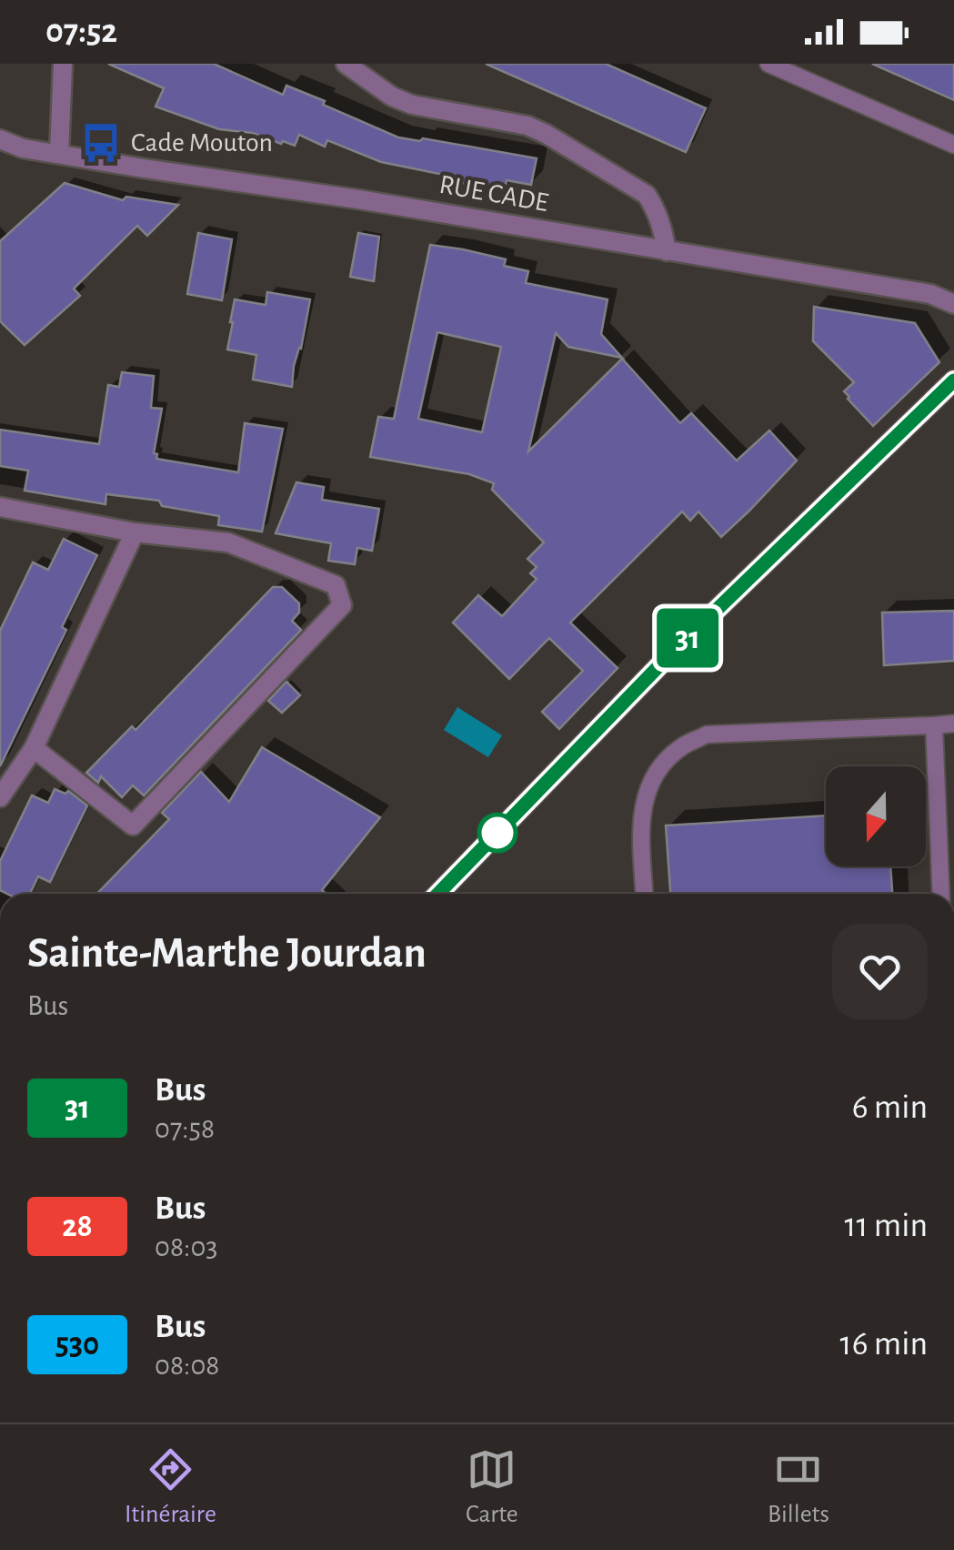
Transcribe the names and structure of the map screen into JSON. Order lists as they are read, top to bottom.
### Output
{
  "streets": {
    "street": ["RUE CADE"]
  },
  "places": {
    "bus stop": ["Cade Mouton"]
  },
  "lines": ["bus line 31"],
  "north": "bottom",
  "page": {
    "status": "07:52",
    "on_map": "31",
    "heading": ["Sainte-Marthe Jourdan", "Bus"],
    "list": [
      {
        "mark": "31",
        "name": "Bus",
        "note": "07:58",
        "value": "6 min"
      },
      {
        "mark": "28",
        "name": "Bus",
        "note": "08:03",
        "value": "11 min"
      },
      {
        "mark": "530",
        "name": "Bus",
        "note": "08:08",
        "value": "16 min"
      }
    ],
    "tabs": ["Itinéraire", "Carte", "Billets"]
  }
}
